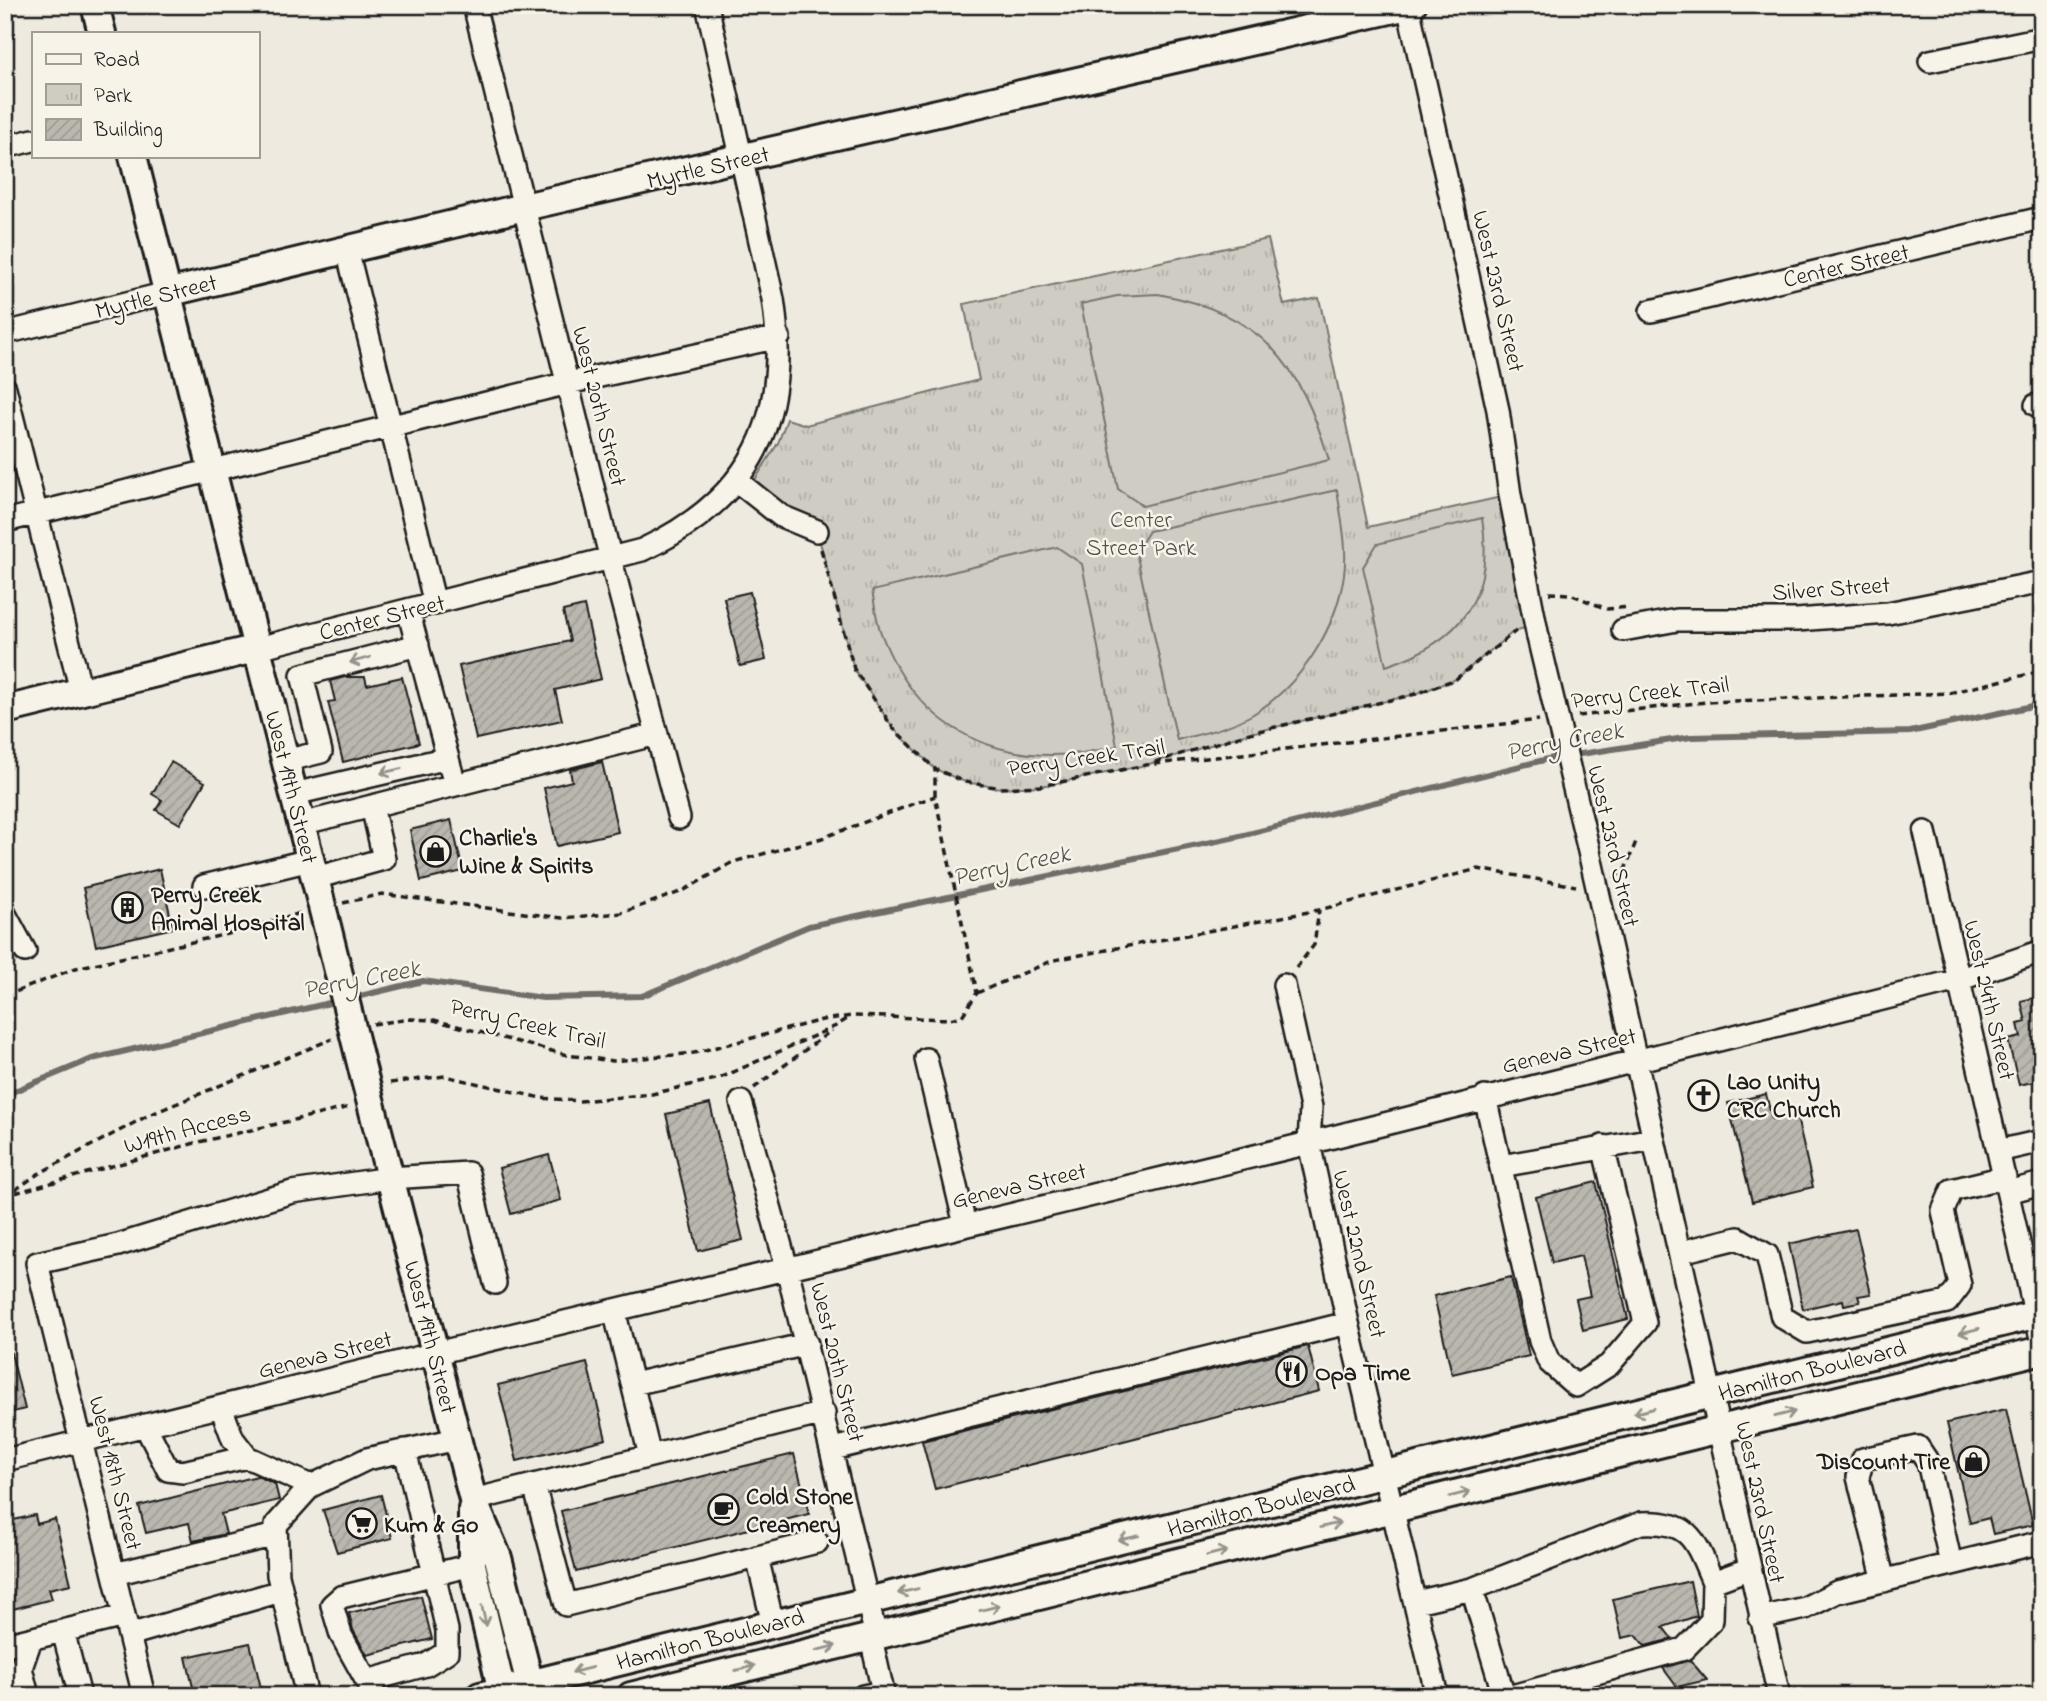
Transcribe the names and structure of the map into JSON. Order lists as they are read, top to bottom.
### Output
{
  "streets": {
    "main road": [
      "Myrtle Street",
      "Center Street",
      "West 19th Street",
      "Hamilton Boulevard"
    ],
    "street": [
      "West 23rd Street",
      "West 20th Street",
      "Silver Street",
      "West 24th Street",
      "Geneva Street",
      "West 22nd Street",
      "West 18th Street"
    ],
    "path": ["Perry Creek Trail", "W19th Access"]
  },
  "crossings": [
    ["Myrtle Street", "Center Street"],
    ["Myrtle Street", "West 23rd Street"],
    ["Myrtle Street", "West 20th Street"],
    ["Myrtle Street", "West 19th Street"],
    ["Center Street", "West 20th Street"],
    ["Center Street", "West 19th Street"],
    ["West 23rd Street", "Geneva Street"],
    ["West 23rd Street", "Hamilton Boulevard"],
    ["West 20th Street", "Geneva Street"],
    ["West 20th Street", "Hamilton Boulevard"],
    ["West 19th Street", "Geneva Street"],
    ["West 19th Street", "W19th Access"],
    ["West 19th Street", "Hamilton Boulevard"],
    ["West 19th Street", "West 18th Street"],
    ["West 24th Street", "Geneva Street"],
    ["West 24th Street", "Hamilton Boulevard"],
    ["Geneva Street", "West 22nd Street"],
    ["Geneva Street", "West 18th Street"],
    ["West 22nd Street", "Hamilton Boulevard"]
  ],
  "water": ["Perry Creek"],
  "parks": ["Center Street Park"],
  "places": {
    "shop": ["Charlie's Wine & Spirits", "Discount Tire"],
    "building": ["Perry Creek Animal Hospital"],
    "church": ["Lao Unity CRC Church"],
    "restaurant": ["Opa Time"],
    "cafe": ["Cold Stone Creamery"],
    "supermarket": ["Kum & Go"]
  },
  "legend": ["Road", "Park", "Building"]
}
